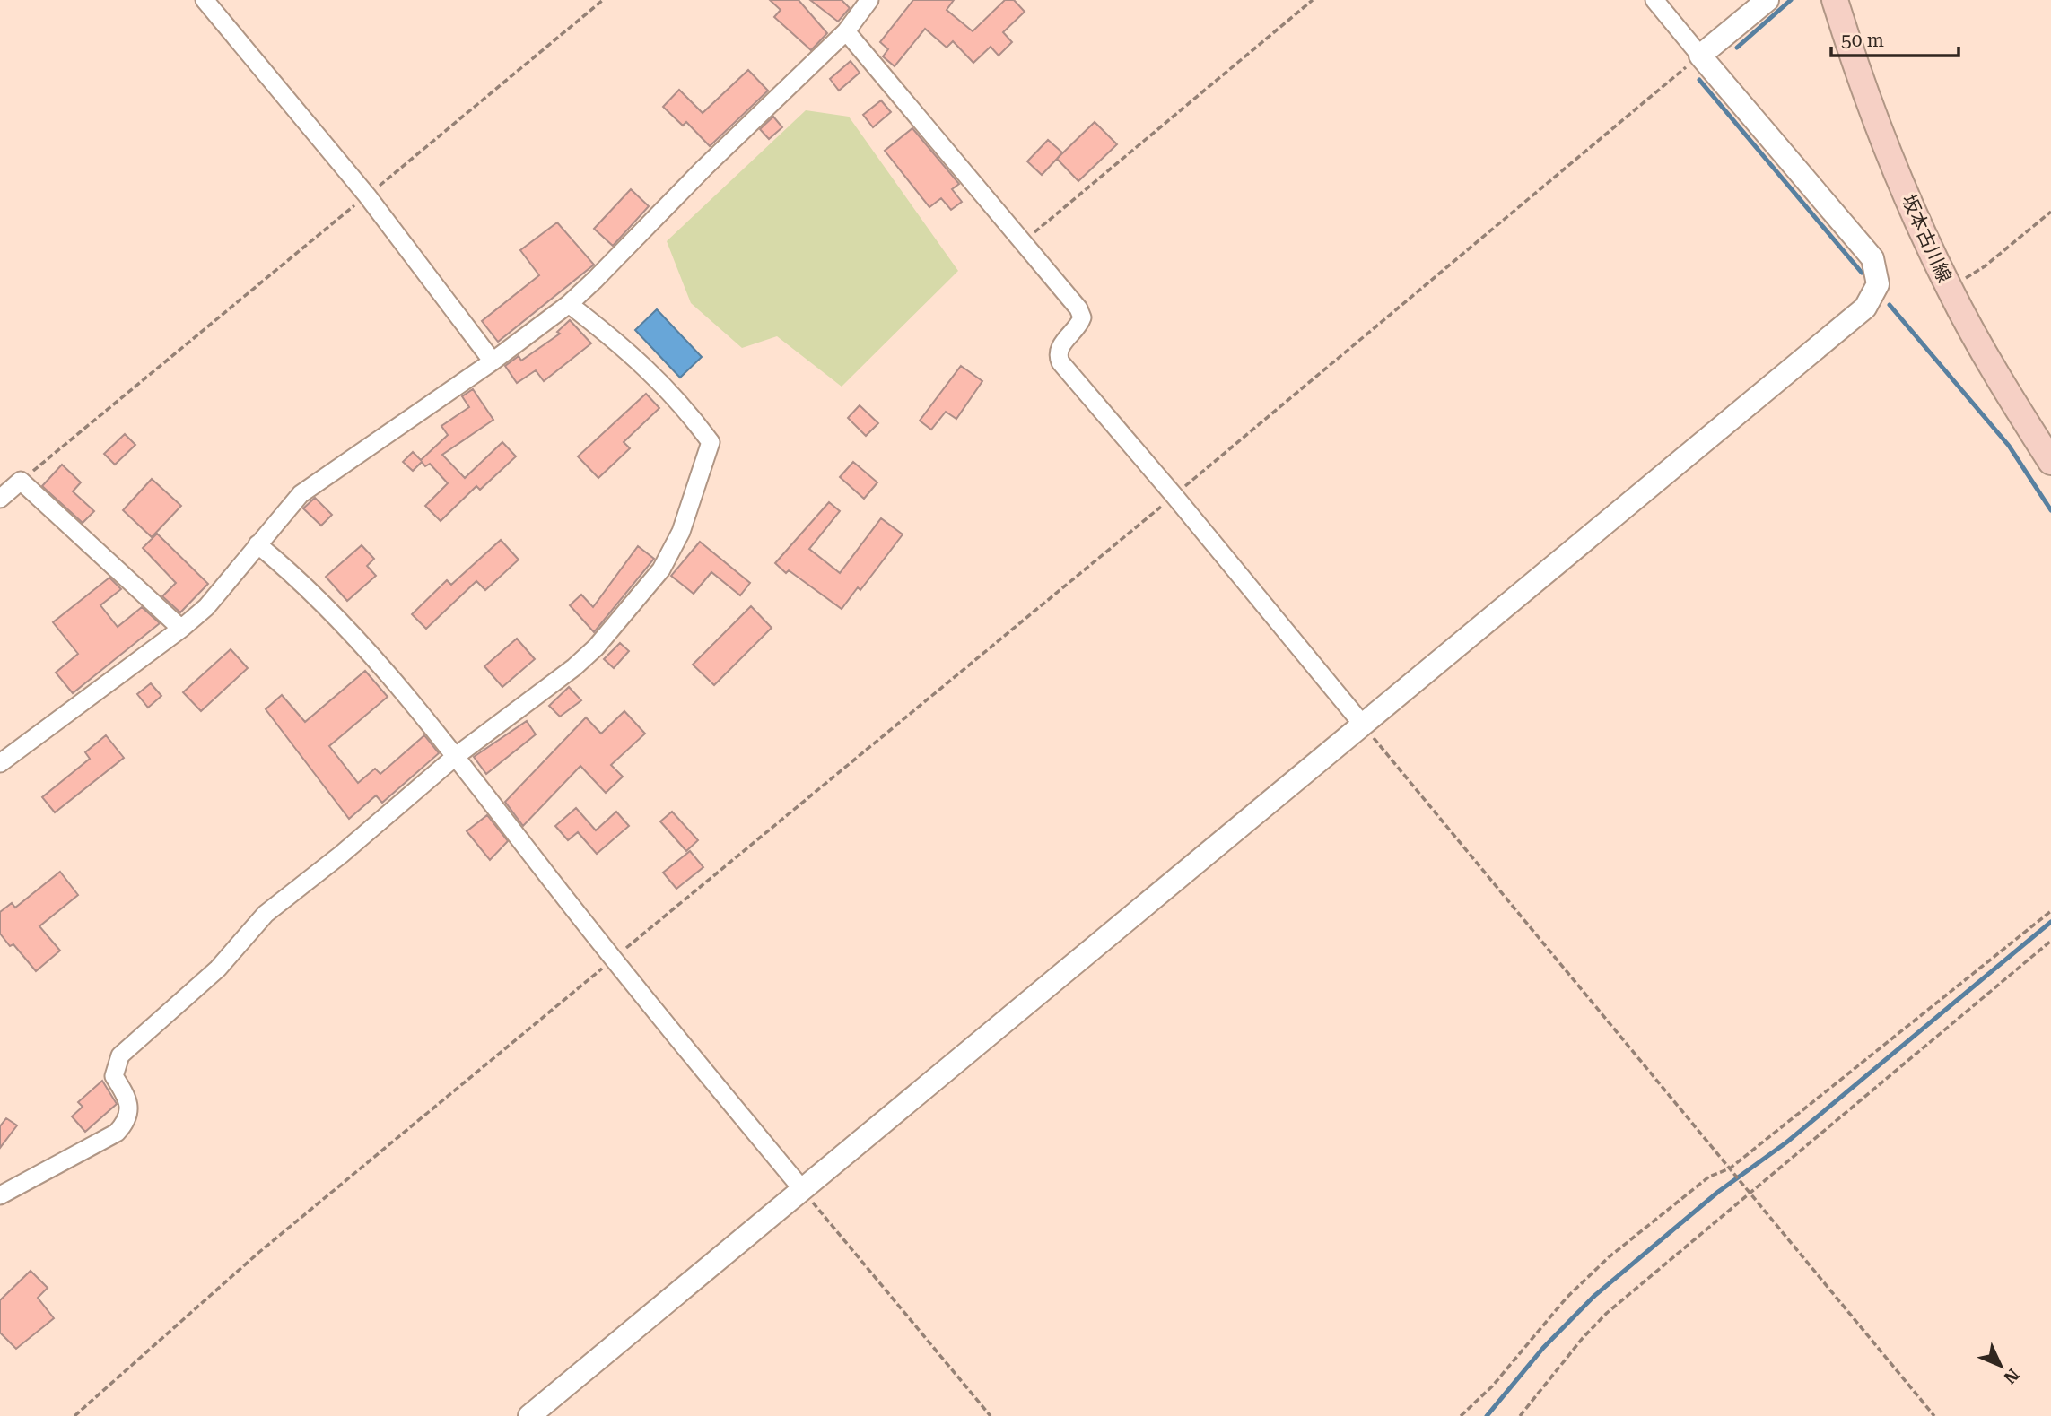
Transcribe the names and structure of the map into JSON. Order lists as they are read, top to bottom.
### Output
{
  "streets": {
    "main road": ["坂本古川線"]
  },
  "scale_bar": "50 m",
  "north": "bottom right"
}
